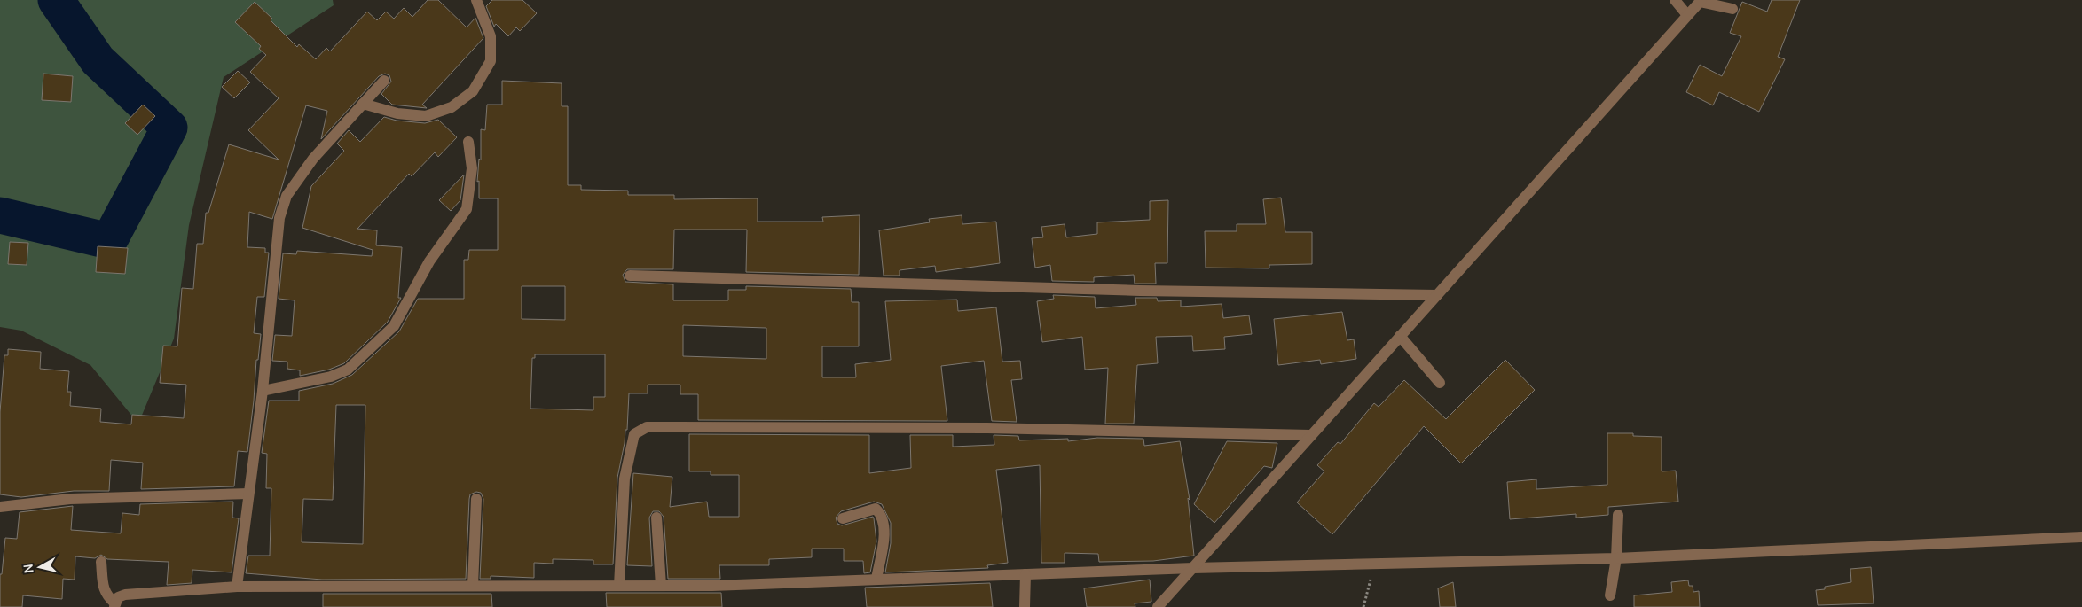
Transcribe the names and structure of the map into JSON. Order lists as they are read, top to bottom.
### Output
{
  "north": "left"
}
